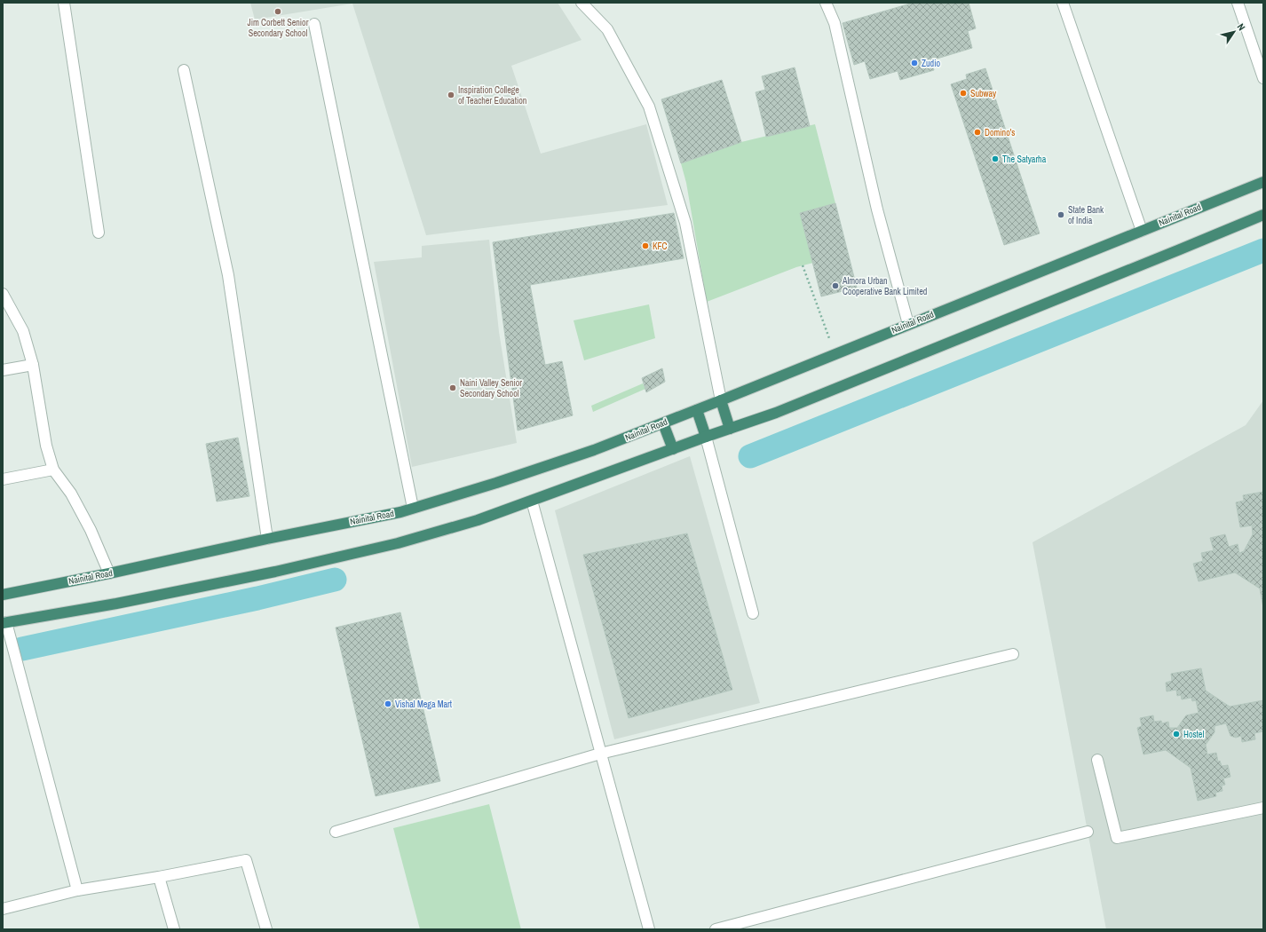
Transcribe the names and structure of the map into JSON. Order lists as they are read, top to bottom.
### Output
{
  "streets": {
    "highway": ["Nainital Road"]
  },
  "places": [
    "Jim Corbett Senior Secondary School",
    "Zudio",
    "Subway",
    "Inspiration College of Teacher Education",
    "Domino's",
    "The Satyarha",
    "State Bank of India",
    "KFC",
    "Almora Urban Cooperative Bank Limited",
    "Naini Valley Senior Secondary School",
    "Vishal Mega Mart",
    "Hostel"
  ],
  "north": "top right"
}
